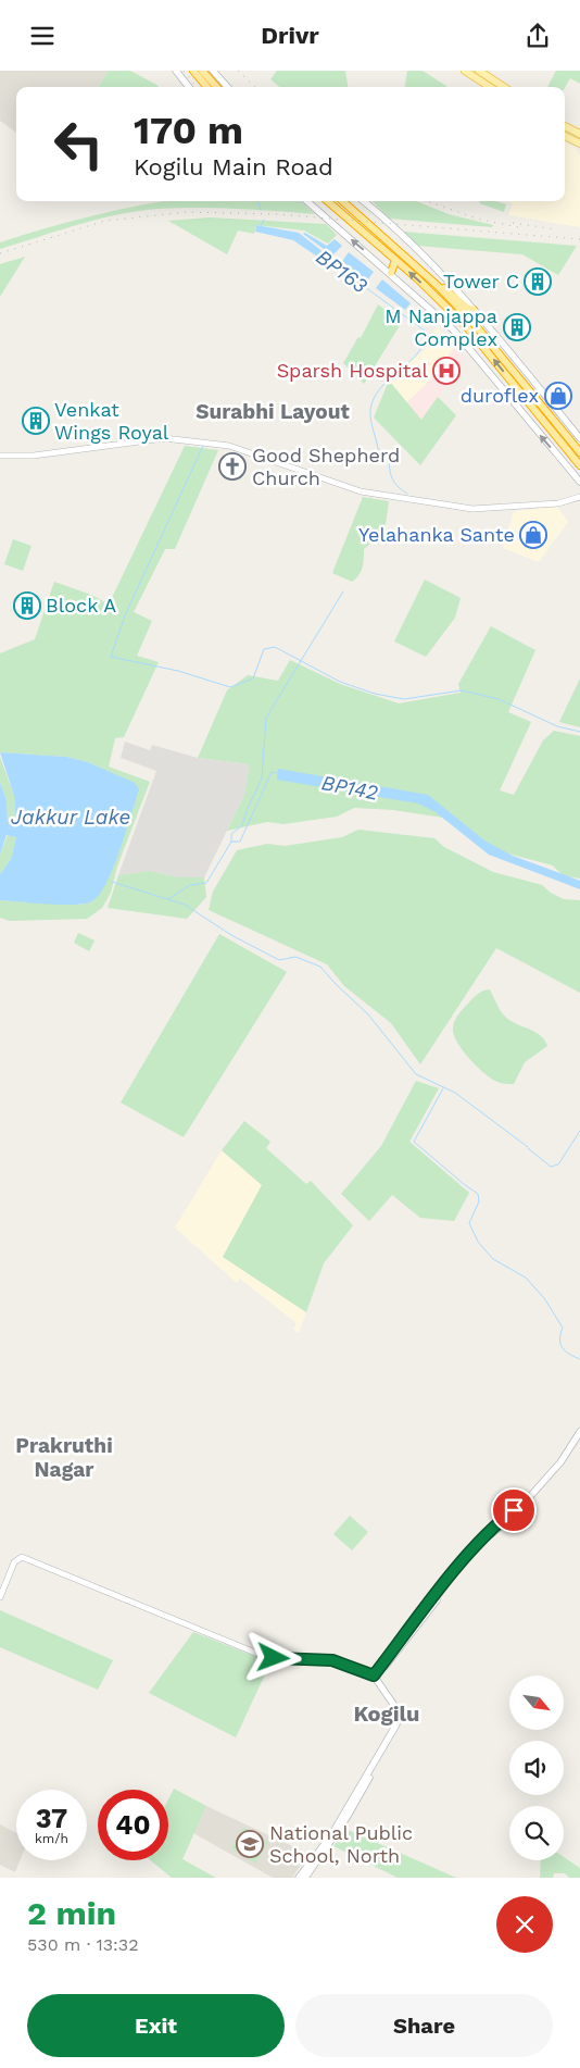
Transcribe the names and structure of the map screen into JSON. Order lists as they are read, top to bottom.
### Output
{
  "districts": ["Surabhi Layout", "Prakruthi Nagar", "Kogilu"],
  "water": ["BP163", "BP142", "Jakkur Lake"],
  "places": {
    "building": [
      "Tower C",
      "M Nanjappa Complex",
      "Venkat Wings Royal",
      "Block A"
    ],
    "hospital": ["Sparsh Hospital"],
    "shop": ["duroflex", "Yelahanka Sante"],
    "church": ["Good Shepherd Church"],
    "school or university": ["National Public School, North"]
  },
  "north": "bottom right",
  "page": {
    "header": "Drivr",
    "turn": ["170 m", "Kogilu Main Road"],
    "speed": "37 km/h",
    "limit": "40",
    "heading": ["2 min", "530 m · 13:32"],
    "buttons": ["Exit", "Share"]
  }
}
